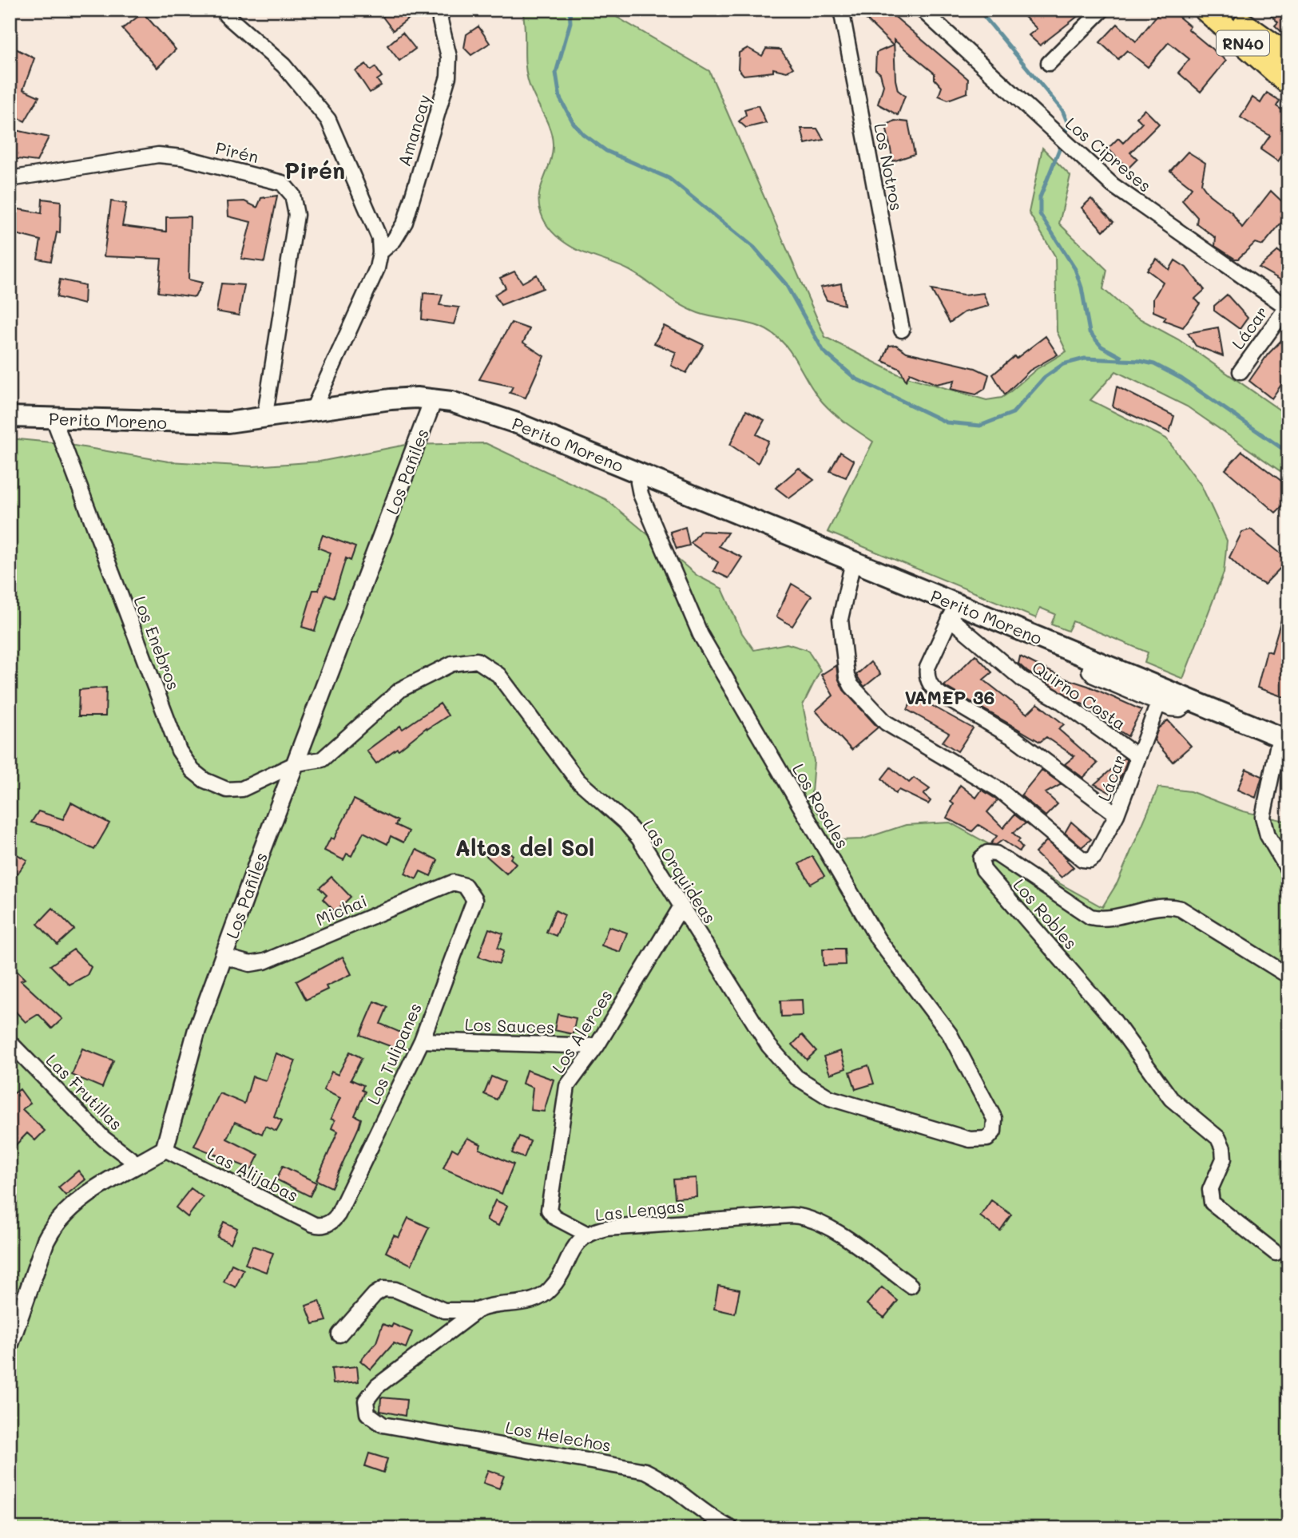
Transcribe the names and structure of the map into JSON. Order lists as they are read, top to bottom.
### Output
{
  "streets": {
    "main road": ["RN40", "Perito Moreno"],
    "street": [
      "Amancay",
      "Pirén",
      "Los Cipreses",
      "Los Notros",
      "Lácar",
      "Los Pañiles",
      "Los Enebros",
      "Quirno Costa",
      "Los Rosales",
      "Las Orquideas",
      "Michai",
      "Los Robles",
      "Los Sauces",
      "Los Alerces",
      "Los Tulipanes",
      "Las Frutillas",
      "Las Alijabas",
      "Las Lengas",
      "Los Helechos"
    ]
  },
  "crossings": [
    ["Pirén", "Perito Moreno"],
    ["Los Cipreses", "Lácar"],
    ["Lácar", "Perito Moreno"],
    ["Lácar", "Quirno Costa"],
    ["Perito Moreno", "Los Pañiles"],
    ["Perito Moreno", "Los Enebros"],
    ["Perito Moreno", "Quirno Costa"],
    ["Perito Moreno", "Los Rosales"],
    ["Los Pañiles", "Los Enebros"],
    ["Los Pañiles", "Las Orquideas"],
    ["Los Pañiles", "Michai"],
    ["Los Pañiles", "Las Alijabas"],
    ["Los Enebros", "Las Orquideas"],
    ["Los Rosales", "Las Orquideas"],
    ["Las Orquideas", "Los Alerces"],
    ["Michai", "Los Tulipanes"],
    ["Los Sauces", "Los Alerces"],
    ["Los Sauces", "Los Tulipanes"],
    ["Los Alerces", "Las Lengas"],
    ["Los Tulipanes", "Las Alijabas"],
    ["Las Lengas", "Los Helechos"]
  ],
  "districts": ["Pirén", "VAMEP 36", "Altos del Sol"]
}
